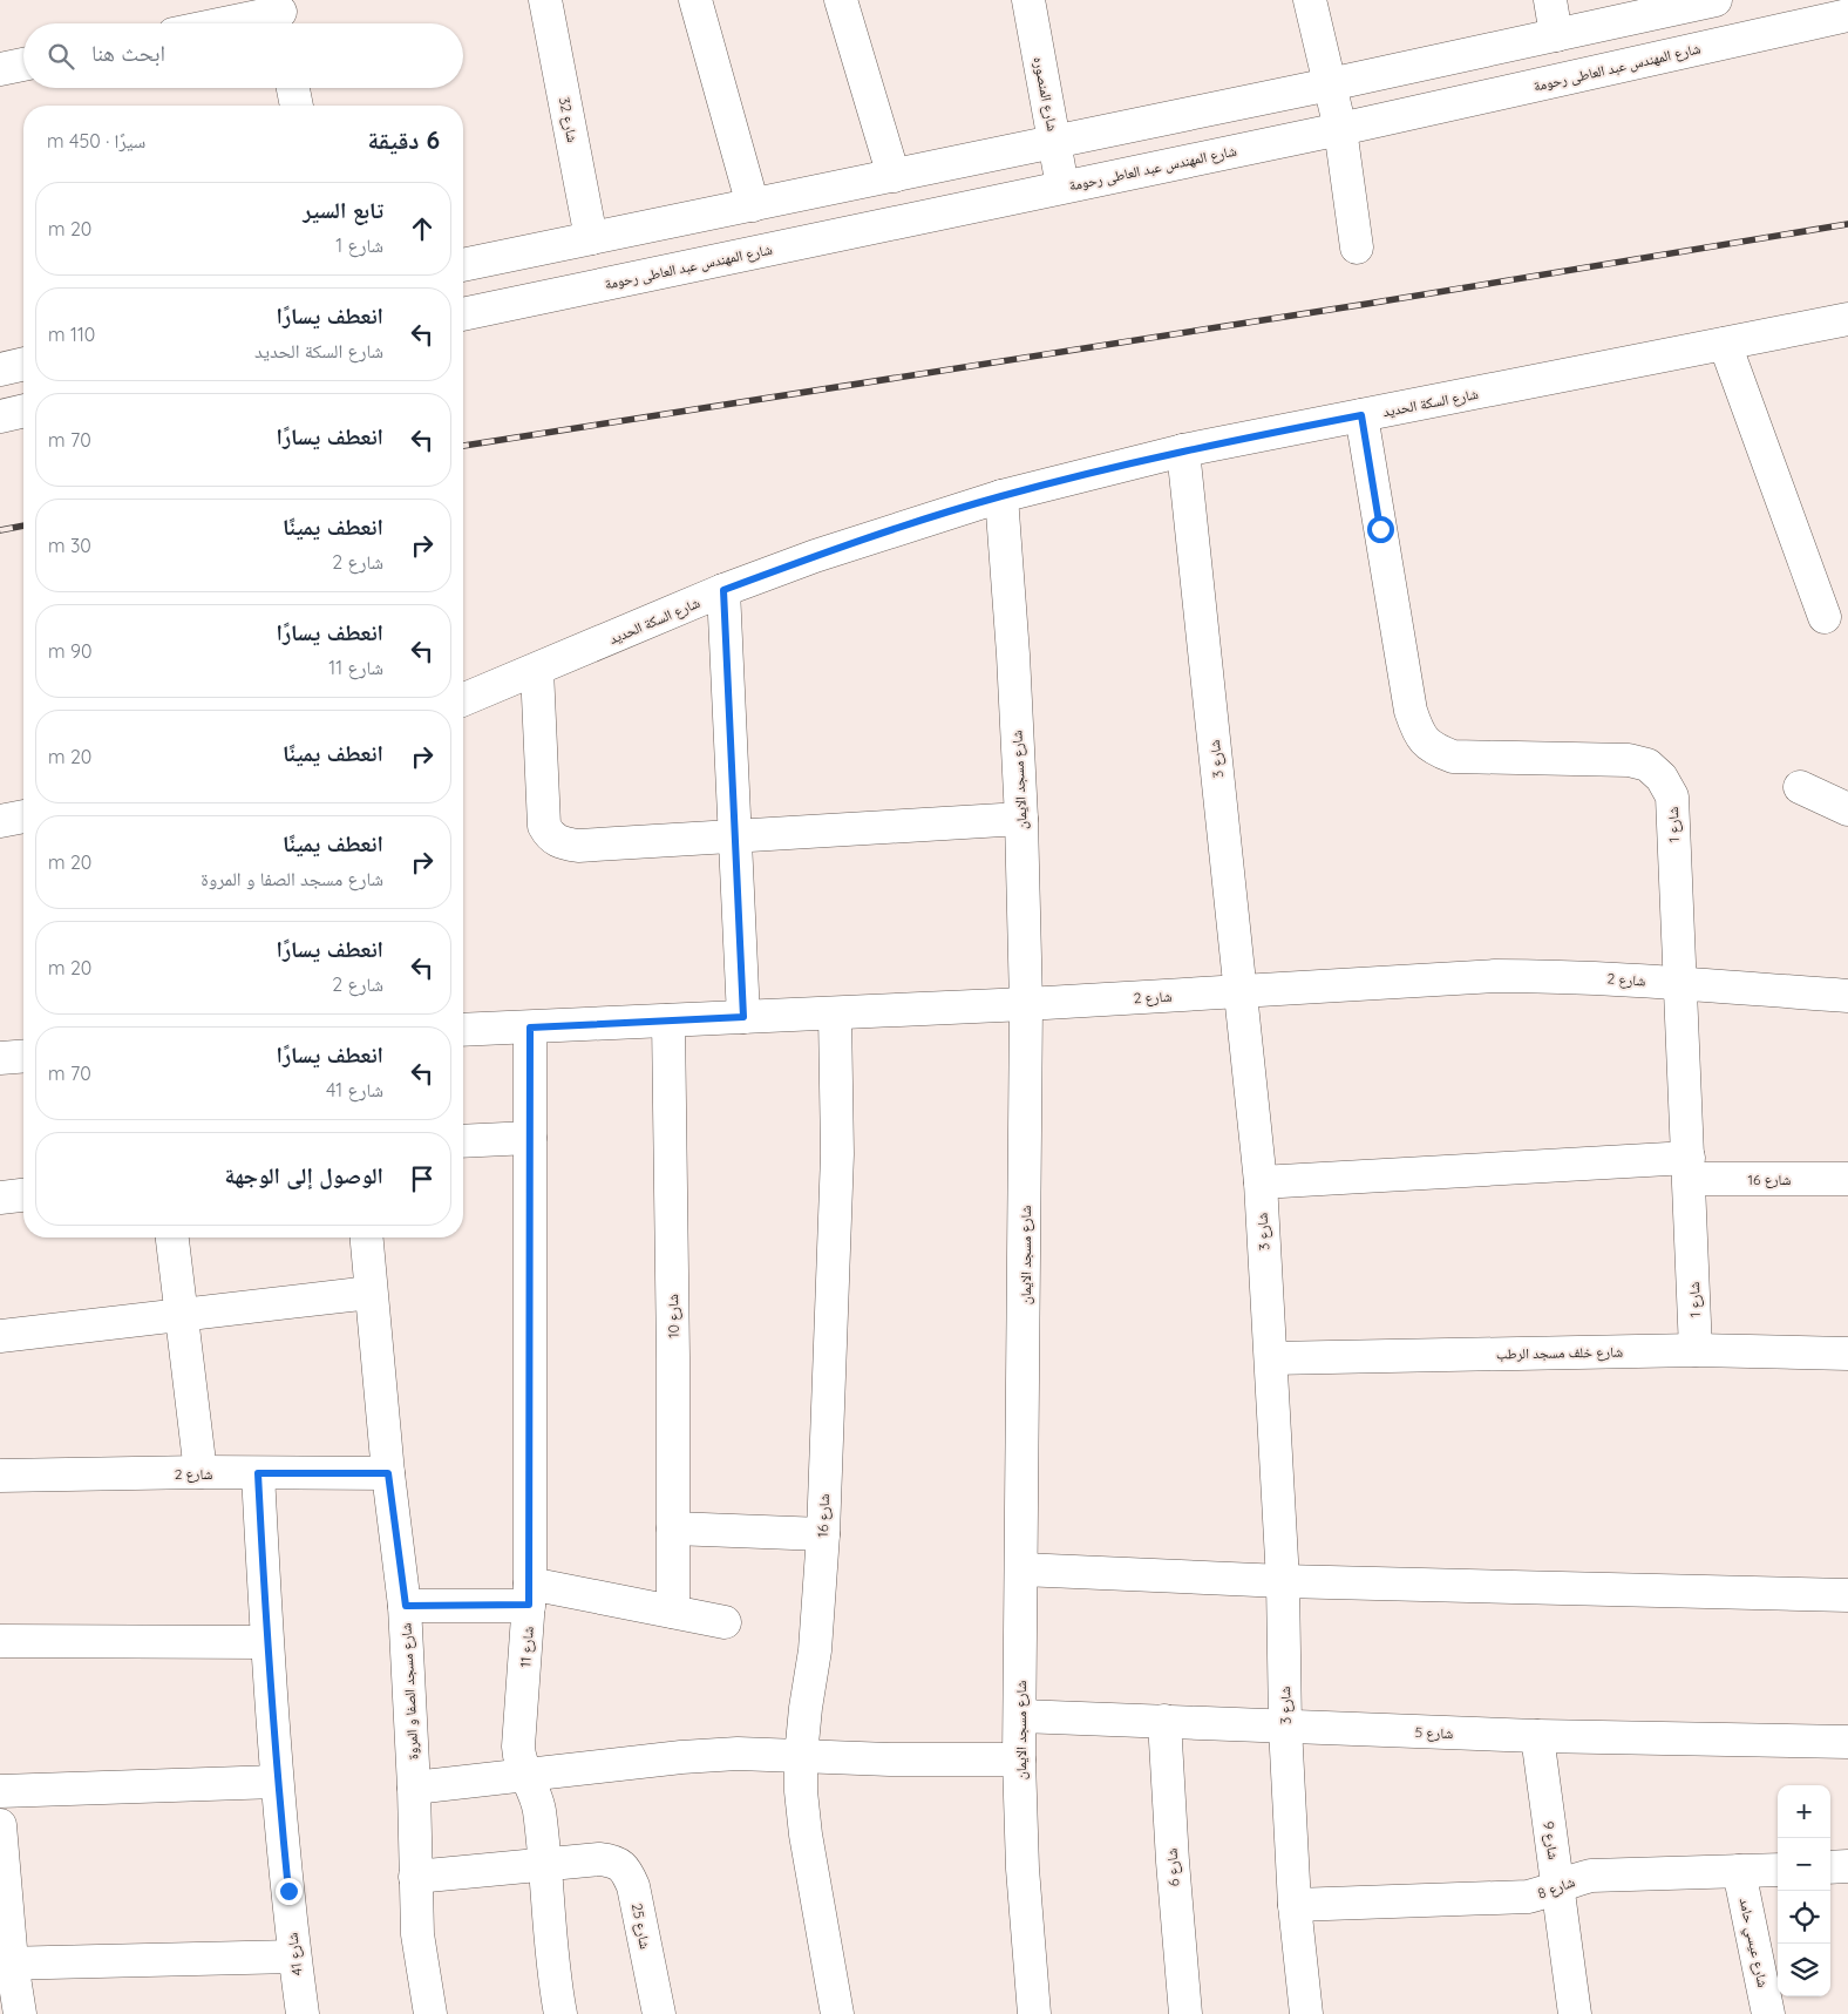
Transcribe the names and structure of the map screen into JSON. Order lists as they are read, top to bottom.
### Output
{
  "streets": {
    "street": [
      "شارع المهندس عبد العاطى رحومة",
      "شارع المنصوره",
      "شارع 32",
      "شارع السكة الحديد",
      "شارع 3",
      "شارع مسجد الايمان",
      "شارع 1",
      "شارع 2",
      "شارع 16",
      "شارع 10",
      "شارع خلف مسجد الرطب",
      "شارع 11",
      "شارع مسجد الصفا و المروة",
      "شارع 5",
      "شارع 9",
      "شارع 6",
      "شارع 8",
      "شارع 25",
      "شارع عيسي حامد",
      "شارع 41"
    ]
  },
  "crossings": [
    ["شارع المهندس عبد العاطى رحومة", "شارع المنصوره"],
    ["شارع السكة الحديد", "شارع 3"],
    ["شارع السكة الحديد", "شارع مسجد الايمان"],
    ["شارع السكة الحديد", "شارع 1"],
    ["شارع 3", "شارع 2"],
    ["شارع 3", "شارع 16"],
    ["شارع 3", "شارع خلف مسجد الرطب"],
    ["شارع 3", "شارع 5"],
    ["شارع 3", "شارع 8"],
    ["شارع مسجد الايمان", "شارع 2"],
    ["شارع مسجد الايمان", "شارع 5"],
    ["شارع 1", "شارع 2"],
    ["شارع 1", "شارع 16"],
    ["شارع 1", "شارع خلف مسجد الرطب"],
    ["شارع 2", "شارع 16"],
    ["شارع 2", "شارع 10"],
    ["شارع 2", "شارع 11"],
    ["شارع 2", "شارع مسجد الصفا و المروة"],
    ["شارع 2", "شارع 41"],
    ["شارع 11", "شارع 25"],
    ["شارع 5", "شارع 9"],
    ["شارع 5", "شارع 6"],
    ["شارع 9", "شارع 8"],
    ["شارع 8", "شارع عيسي حامد"]
  ],
  "page": {
    "search": "ابحث هنا",
    "heading": ["6 دقيقة", "سيرًا · 450 m"],
    "list": [
      ["تابع السير", "شارع 1", "20 m"],
      ["انعطف يسارًا", "شارع السكة الحديد", "110 m"],
      ["انعطف يسارًا", "70 m"],
      ["انعطف يمينًا", "شارع 2", "30 m"],
      ["انعطف يسارًا", "شارع 11", "90 m"],
      ["انعطف يمينًا", "20 m"],
      ["انعطف يمينًا", "شارع مسجد الصفا و المروة", "20 m"],
      ["انعطف يسارًا", "شارع 2", "20 m"],
      ["انعطف يسارًا", "شارع 41", "70 m"],
      "الوصول إلى الوجهة"
    ],
    "map_buttons": ["+", "−"]
  }
}
